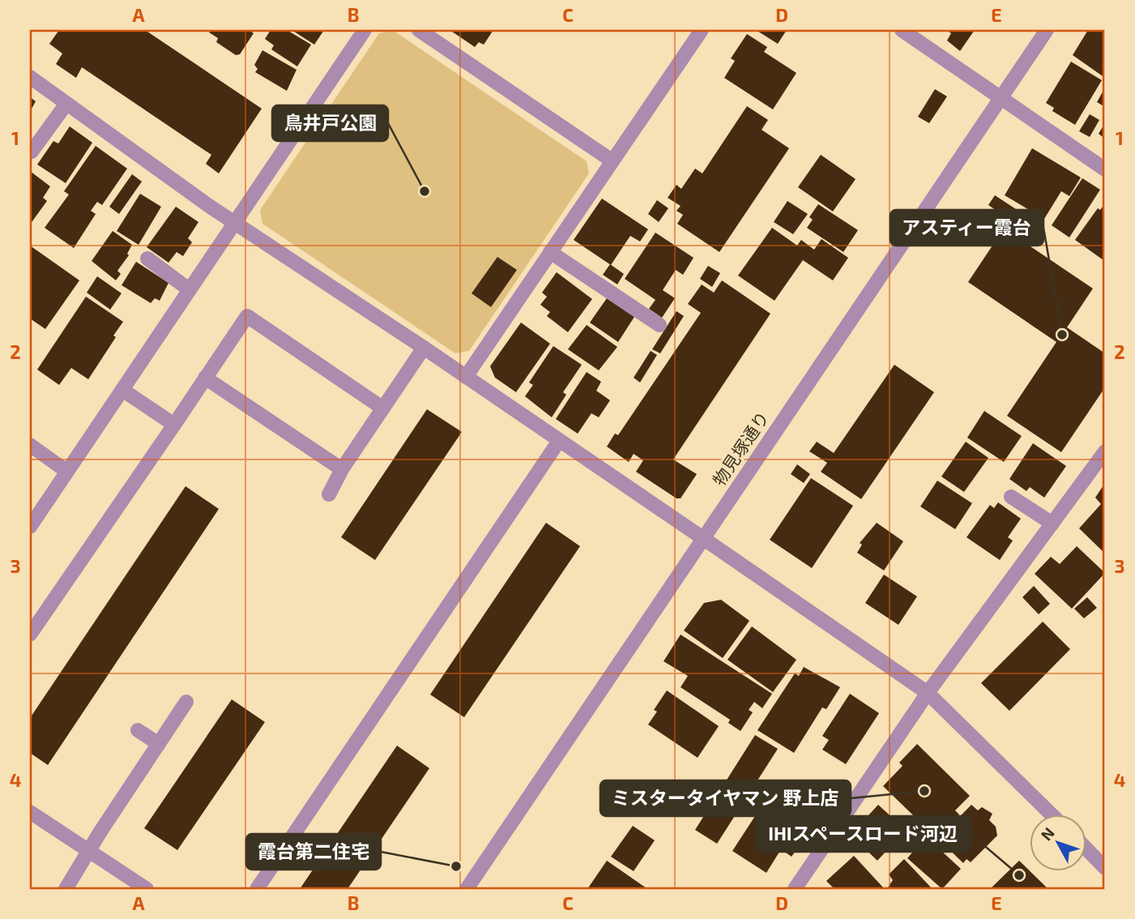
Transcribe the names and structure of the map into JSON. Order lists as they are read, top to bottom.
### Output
{
  "streets": {
    "street": ["物見塚通り"]
  },
  "places": [
    "鳥井戸公園",
    "アスティー霞台",
    "ミスタータイヤマン 野上店",
    "霞台第二住宅",
    "IHIスペースロード河辺"
  ],
  "north": "top left",
  "grid": {
    "columns": [
      "A",
      "B",
      "C",
      "D",
      "E"
    ],
    "rows": [
      "1",
      "2",
      "3",
      "4"
    ]
  }
}
